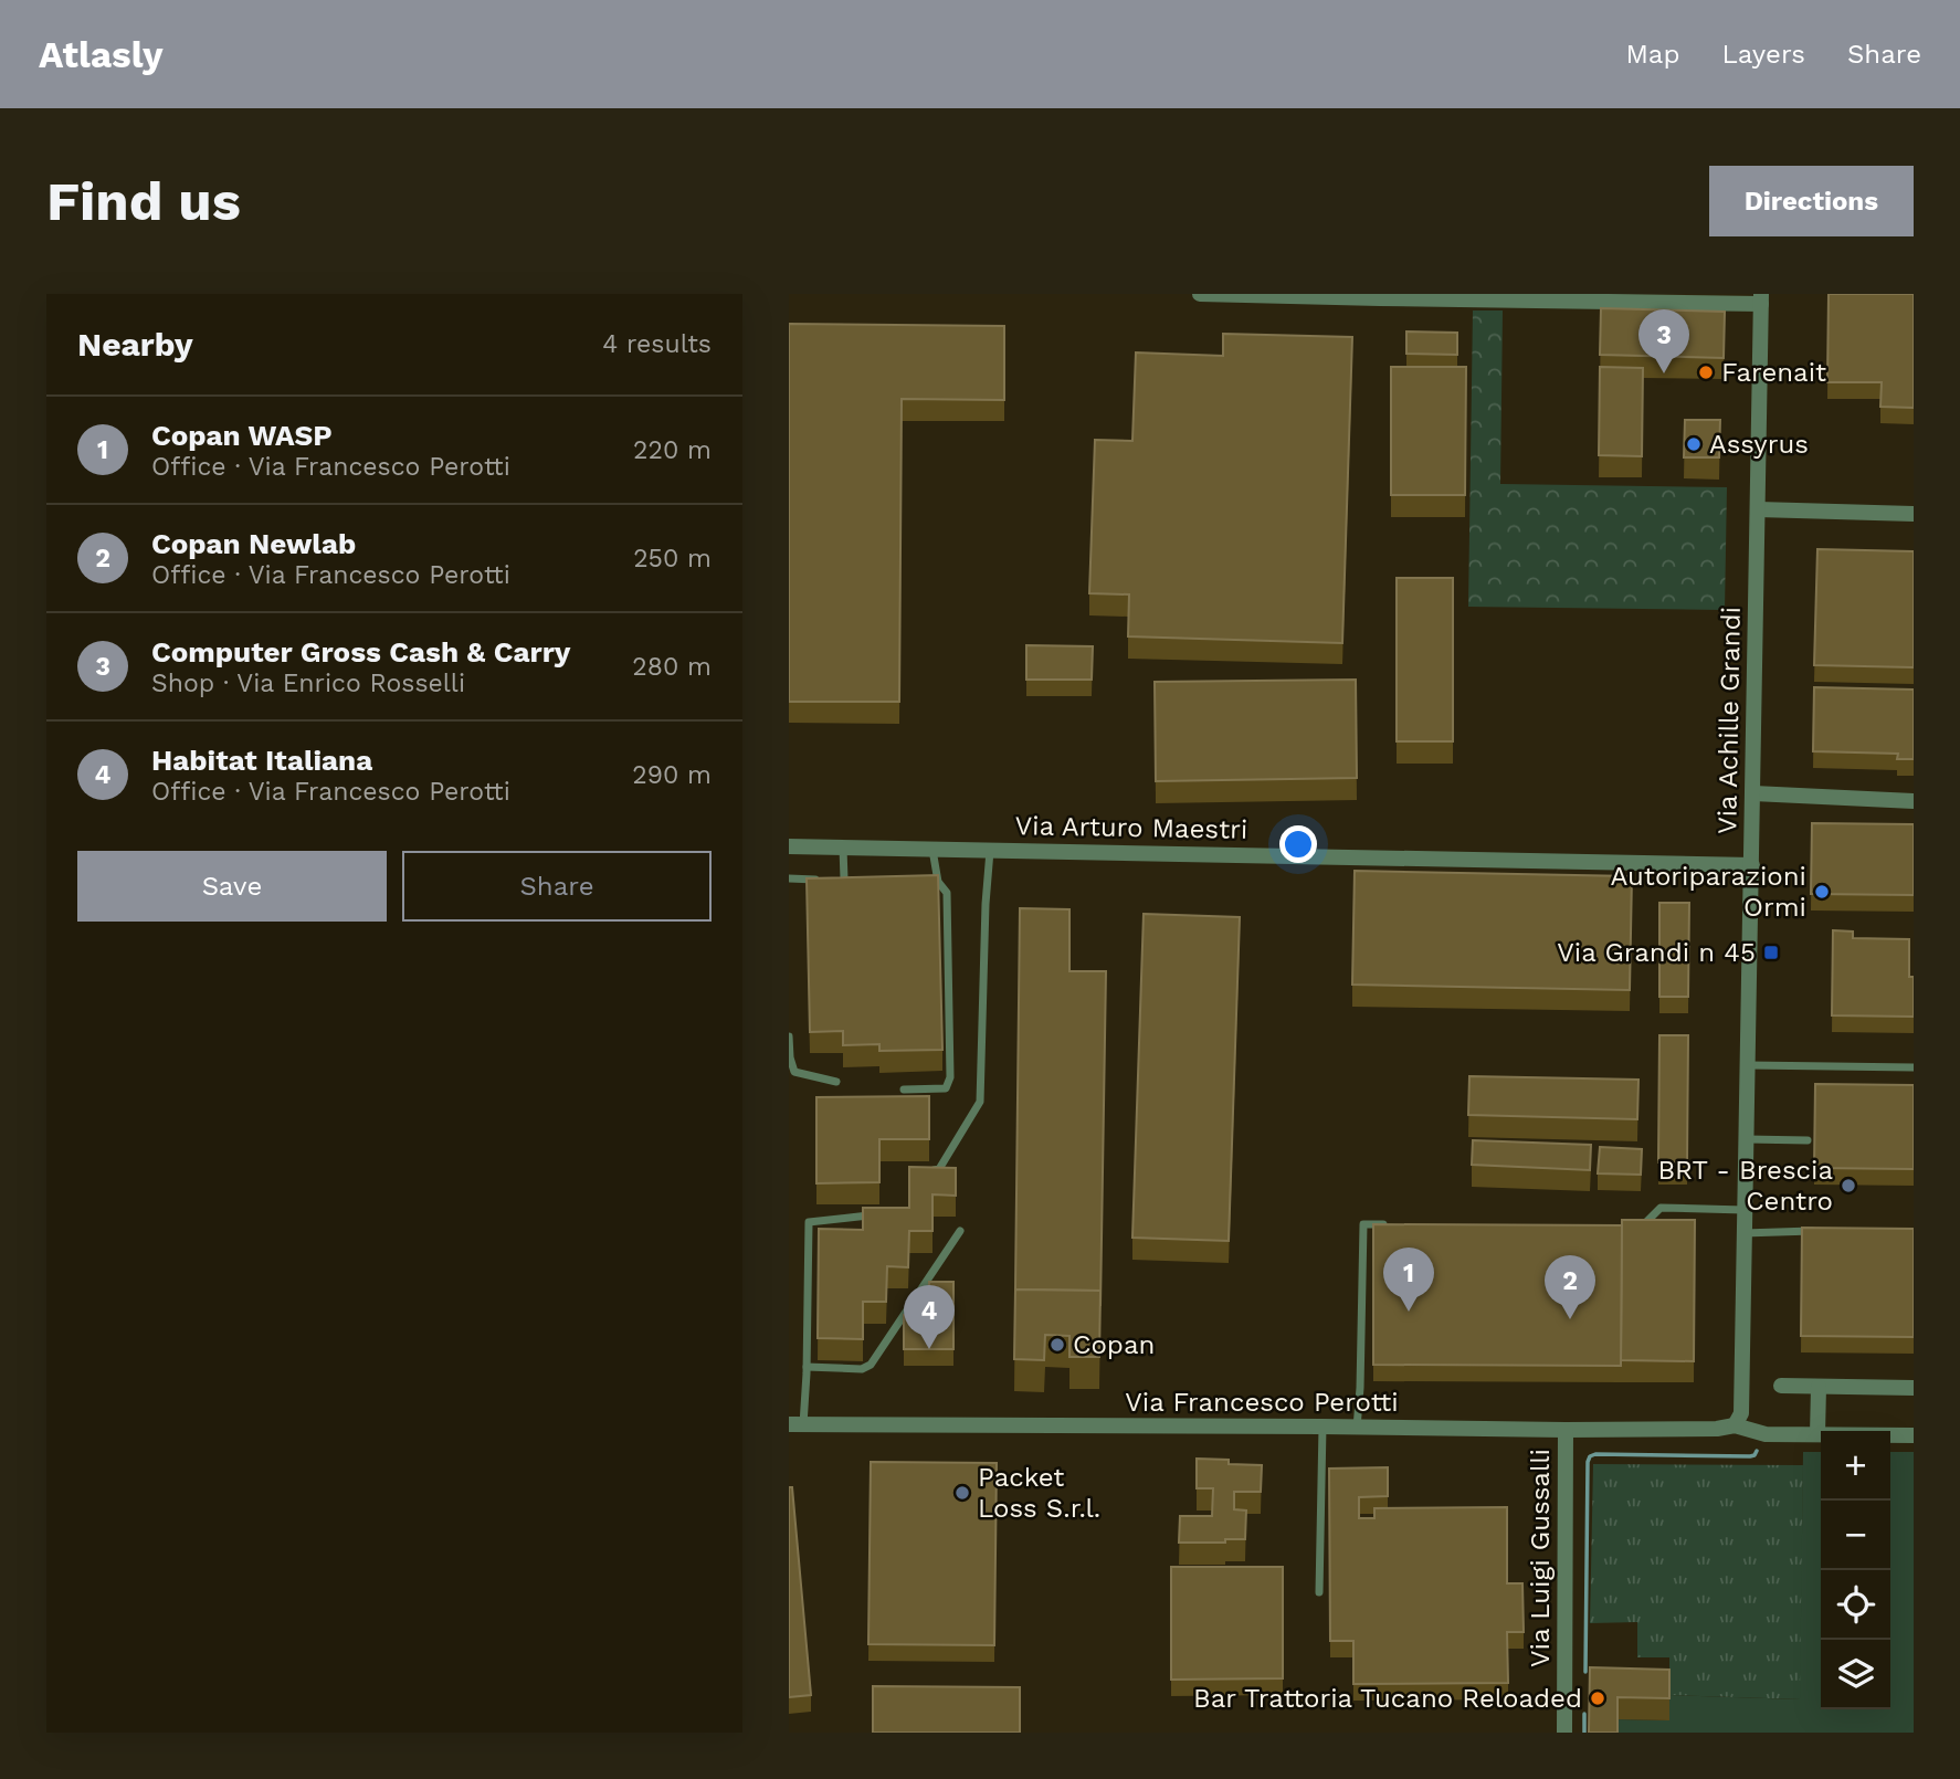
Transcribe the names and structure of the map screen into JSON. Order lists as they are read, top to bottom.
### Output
{
  "streets": {
    "street": [
      "Via Achille Grandi",
      "Via Arturo Maestri",
      "Via Francesco Perotti",
      "Via Luigi Gussalli"
    ]
  },
  "crossings": [
    ["Via Achille Grandi", "Via Arturo Maestri"],
    ["Via Achille Grandi", "Via Francesco Perotti"],
    ["Via Francesco Perotti", "Via Luigi Gussalli"]
  ],
  "places": {
    "other": [
      "Farenait",
      "Assyrus",
      "Autoriparazioni Ormi",
      "BRT - Brescia Centro",
      "Copan",
      "Packet Loss S.r.l.",
      "Bar Trattoria Tucano Reloaded"
    ],
    "transit": ["Via Grandi n 45"]
  },
  "page": {
    "header": "Atlasly",
    "nav": ["Map", "Layers", "Share"],
    "buttons": [
      "Directions",
      ["Save", "Share"]
    ],
    "title": "Find us",
    "heading": ["Nearby", "4 results"],
    "pins": [
      "3",
      "1",
      "2",
      "4"
    ],
    "list": [
      {
        "mark": "1",
        "name": "Copan WASP",
        "note": "Office · Via Francesco Perotti",
        "value": "220 m"
      },
      {
        "mark": "2",
        "name": "Copan Newlab",
        "note": "Office · Via Francesco Perotti",
        "value": "250 m"
      },
      {
        "mark": "3",
        "name": "Computer Gross Cash & Carry",
        "note": "Shop · Via Enrico Rosselli",
        "value": "280 m"
      },
      {
        "mark": "4",
        "name": "Habitat Italiana",
        "note": "Office · Via Francesco Perotti",
        "value": "290 m"
      }
    ],
    "map_buttons": ["+", "−"]
  }
}
